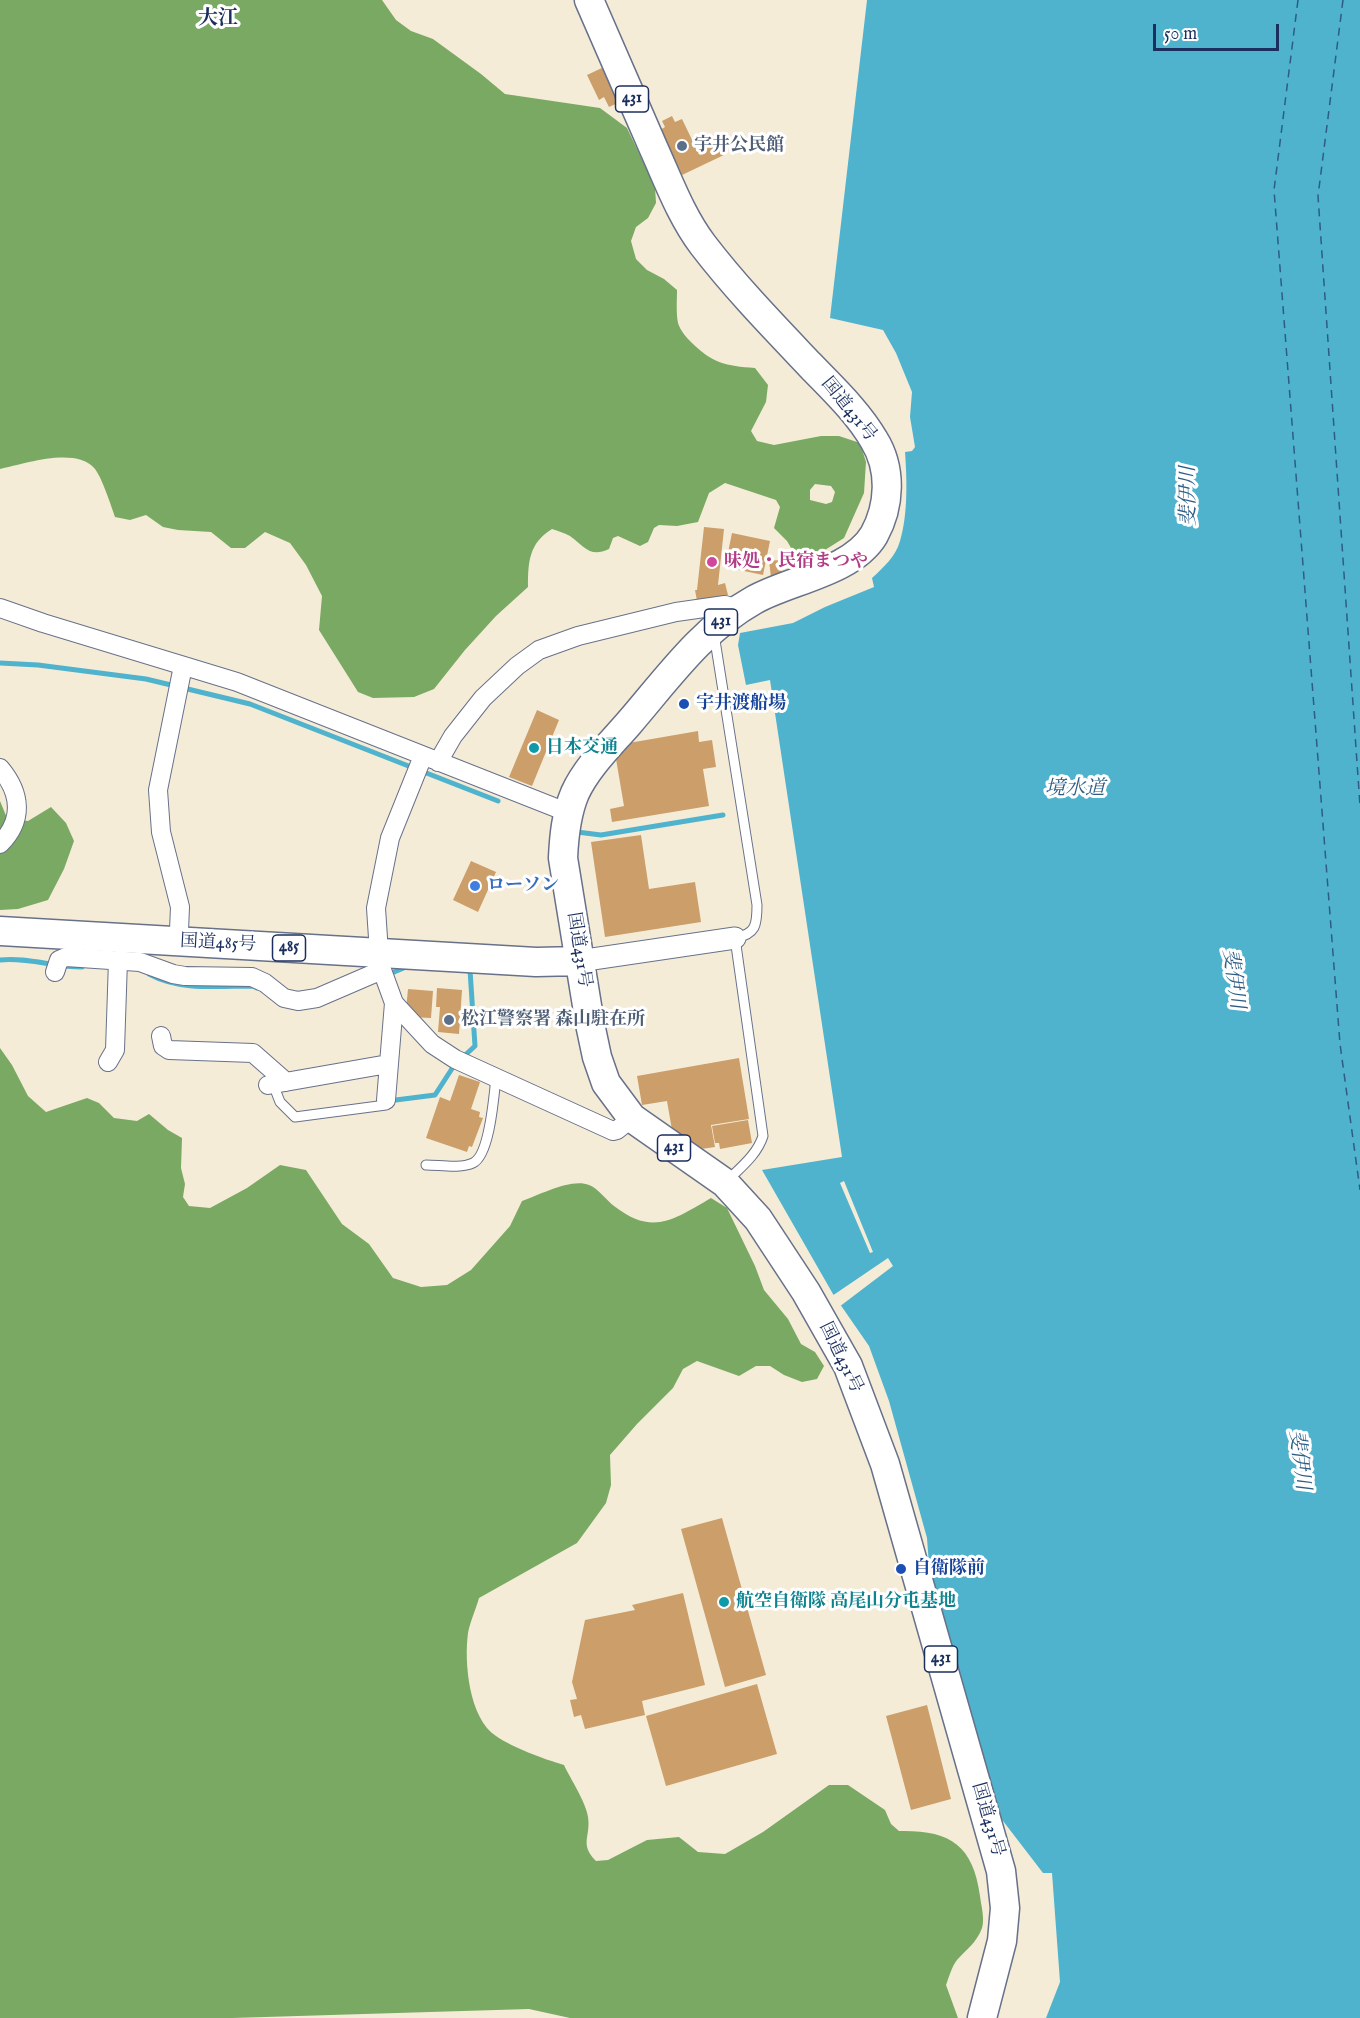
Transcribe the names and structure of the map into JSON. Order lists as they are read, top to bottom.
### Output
{
  "streets": {
    "highway": [
      "431",
      "国道431号",
      "国道485号",
      "485"
    ]
  },
  "crossings": [
    ["国道431号", "国道485号"]
  ],
  "districts": ["大江"],
  "water": ["斐伊川", "境水道"],
  "places": [
    "宇井公民館",
    "味処・民宿まつや",
    "宇井渡船場",
    "日本交通",
    "ローソン",
    "松江警察署 森山駐在所",
    "自衛隊前",
    "航空自衛隊 高尾山分屯基地"
  ],
  "scale_bar": "50 m"
}
